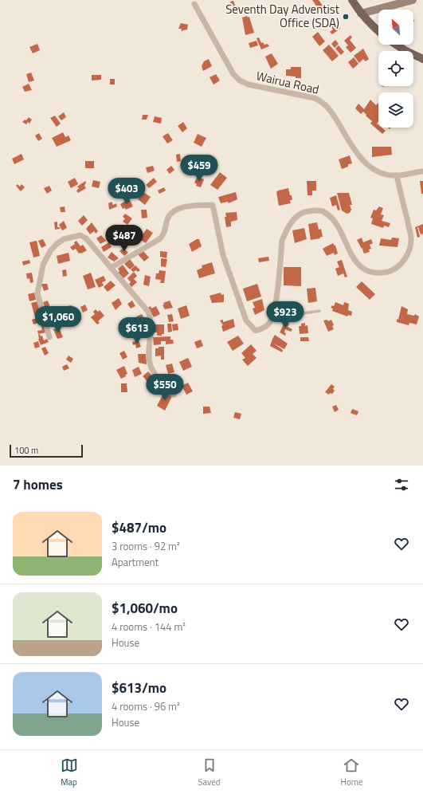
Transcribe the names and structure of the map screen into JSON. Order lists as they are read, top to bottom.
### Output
{
  "streets": {
    "street": ["Wairua Road"]
  },
  "places": ["Seventh Day Adventist Office (SDA)"],
  "scale_bar": "100 m",
  "north": "top left",
  "page": {
    "price": [
      "$459",
      "$403",
      "$487",
      "$923",
      "$1,060",
      "$613",
      "$550"
    ],
    "scale": "100 m",
    "heading": "7 homes",
    "list": [
      {
        "name": "$487/mo",
        "note": "3 rooms · 92 m² · Apartment"
      },
      {
        "name": "$1,060/mo",
        "note": "4 rooms · 144 m² · House"
      },
      {
        "name": "$613/mo",
        "note": "4 rooms · 96 m² · House"
      }
    ],
    "tabs": ["Map", "Saved", "Home"]
  }
}
